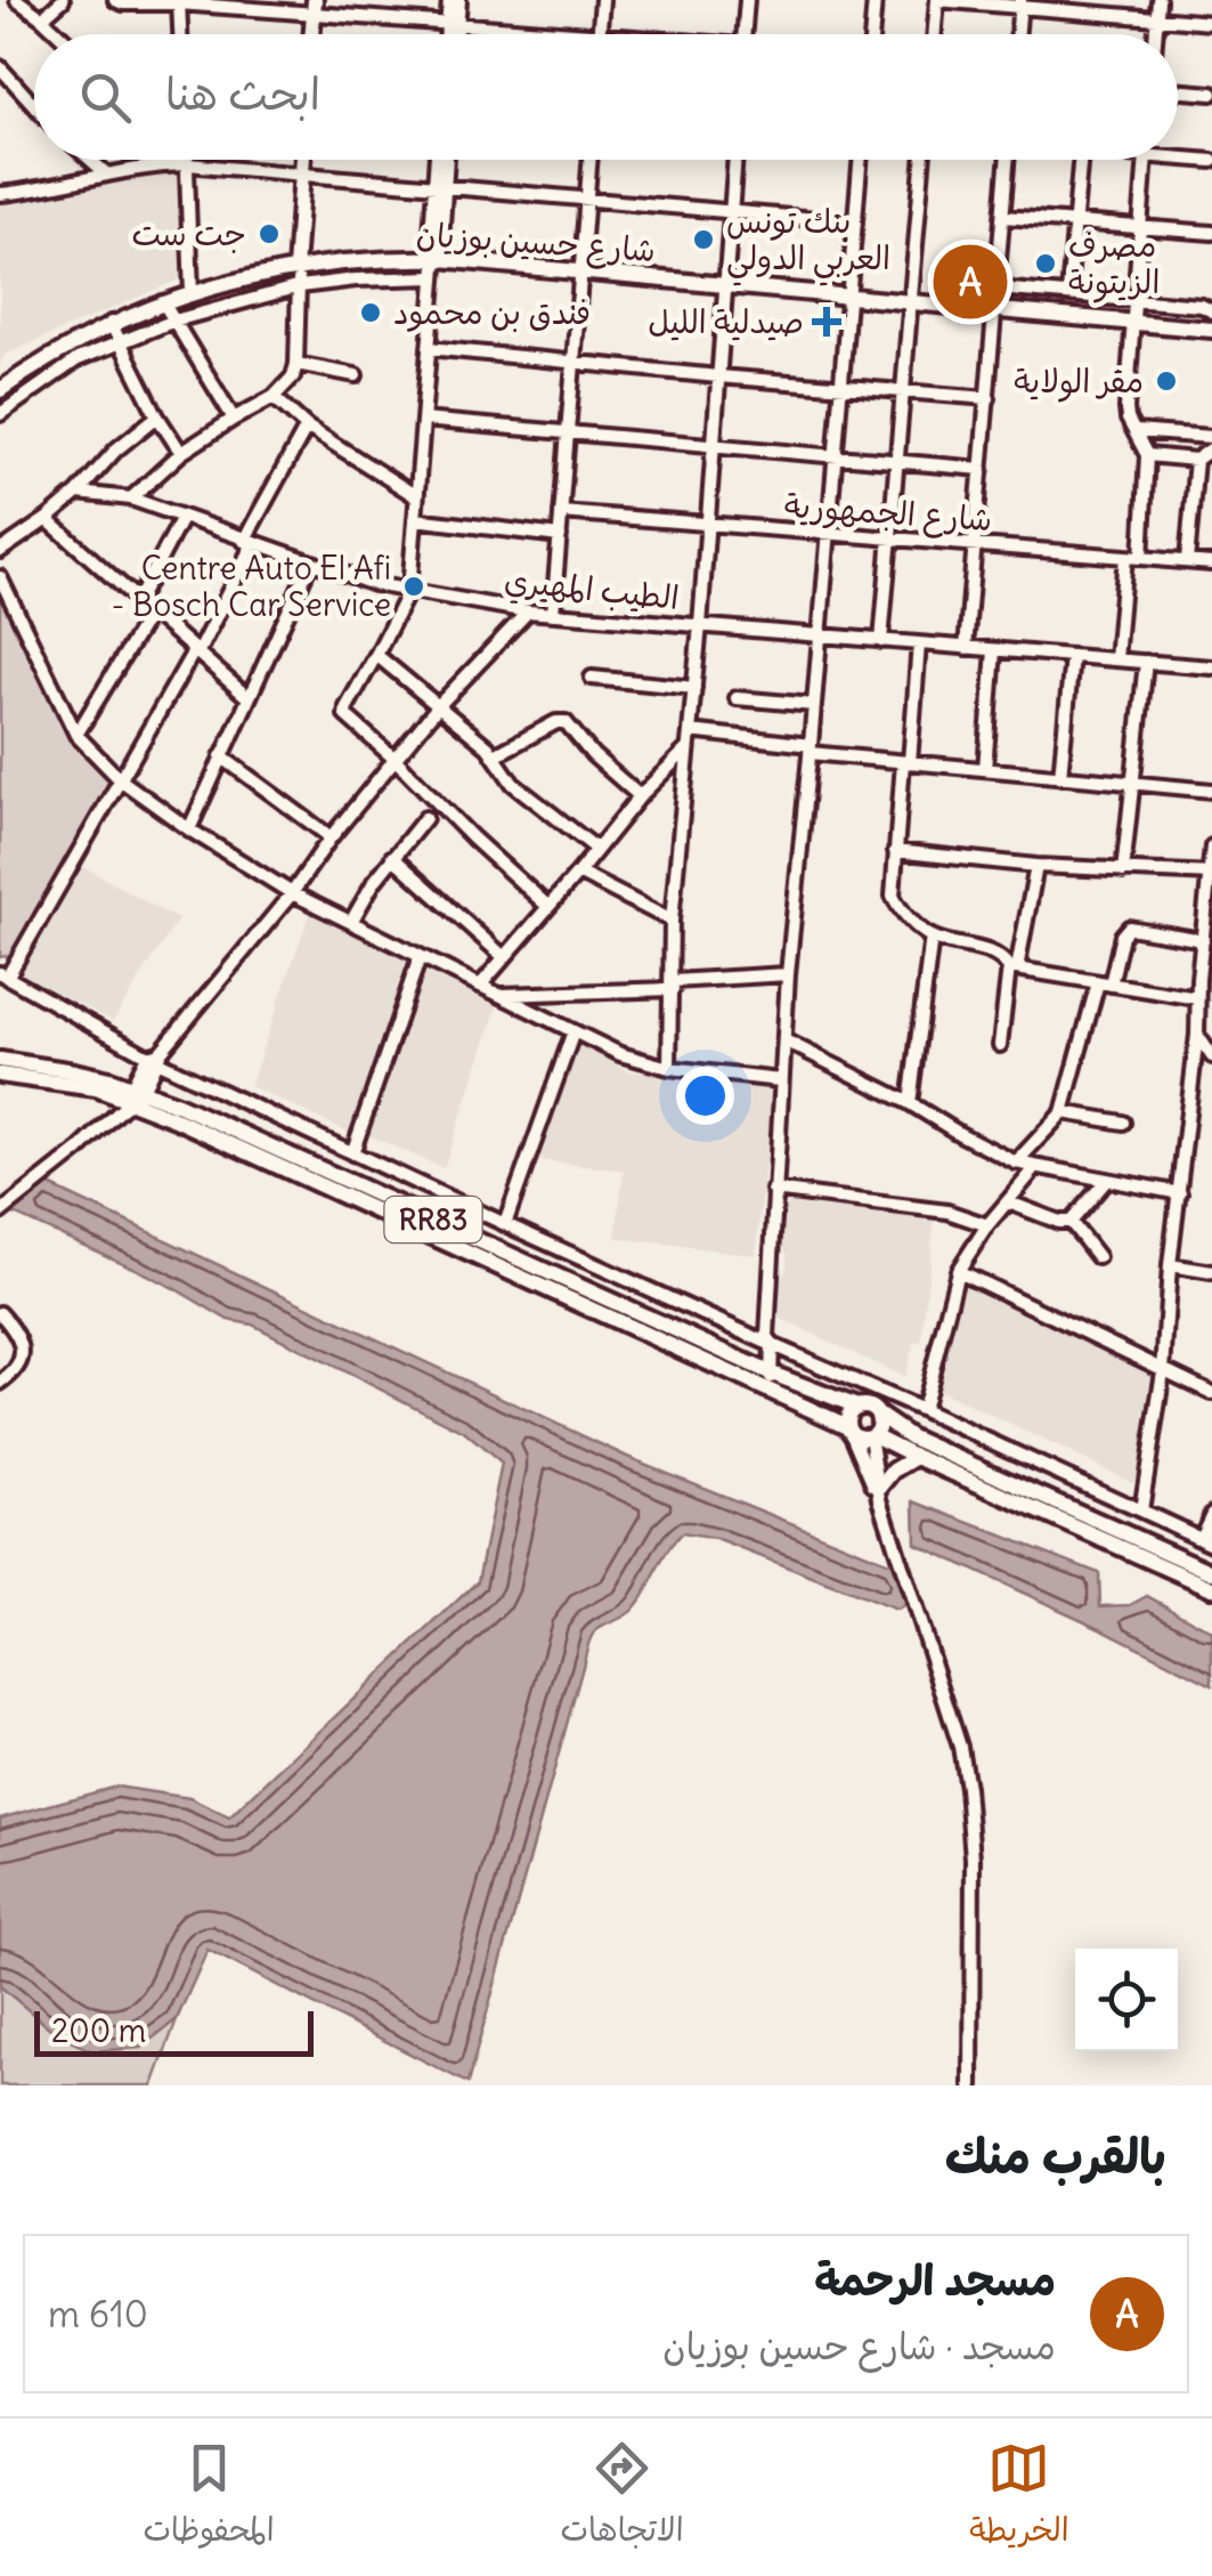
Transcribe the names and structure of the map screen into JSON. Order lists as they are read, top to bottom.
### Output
{
  "streets": {
    "main road": ["شارع حسين بوزيان", "RR83"],
    "street": ["شارع الجمهورية", "الطيب المهيري"]
  },
  "places": {
    "other": [
      "جت ست",
      "بنك تونس العربي الدولي",
      "مصرف الزيتونة",
      "فندق بن محمود",
      "مقر الولاية",
      "Centre Auto El Afi - Bosch Car Service"
    ],
    "health": ["صيدلية الليل"]
  },
  "scale_bar": "200 m",
  "page": {
    "search": "ابحث هنا",
    "pins": "A",
    "scale": "200 m",
    "heading": "بالقرب منك",
    "list": [
      {
        "mark": "A",
        "name": "مسجد الرحمة",
        "note": "مسجد · شارع حسين بوزيان",
        "value": "610 m"
      }
    ],
    "nav": ["الخريطة", "الاتجاهات", "المحفوظات"]
  }
}
